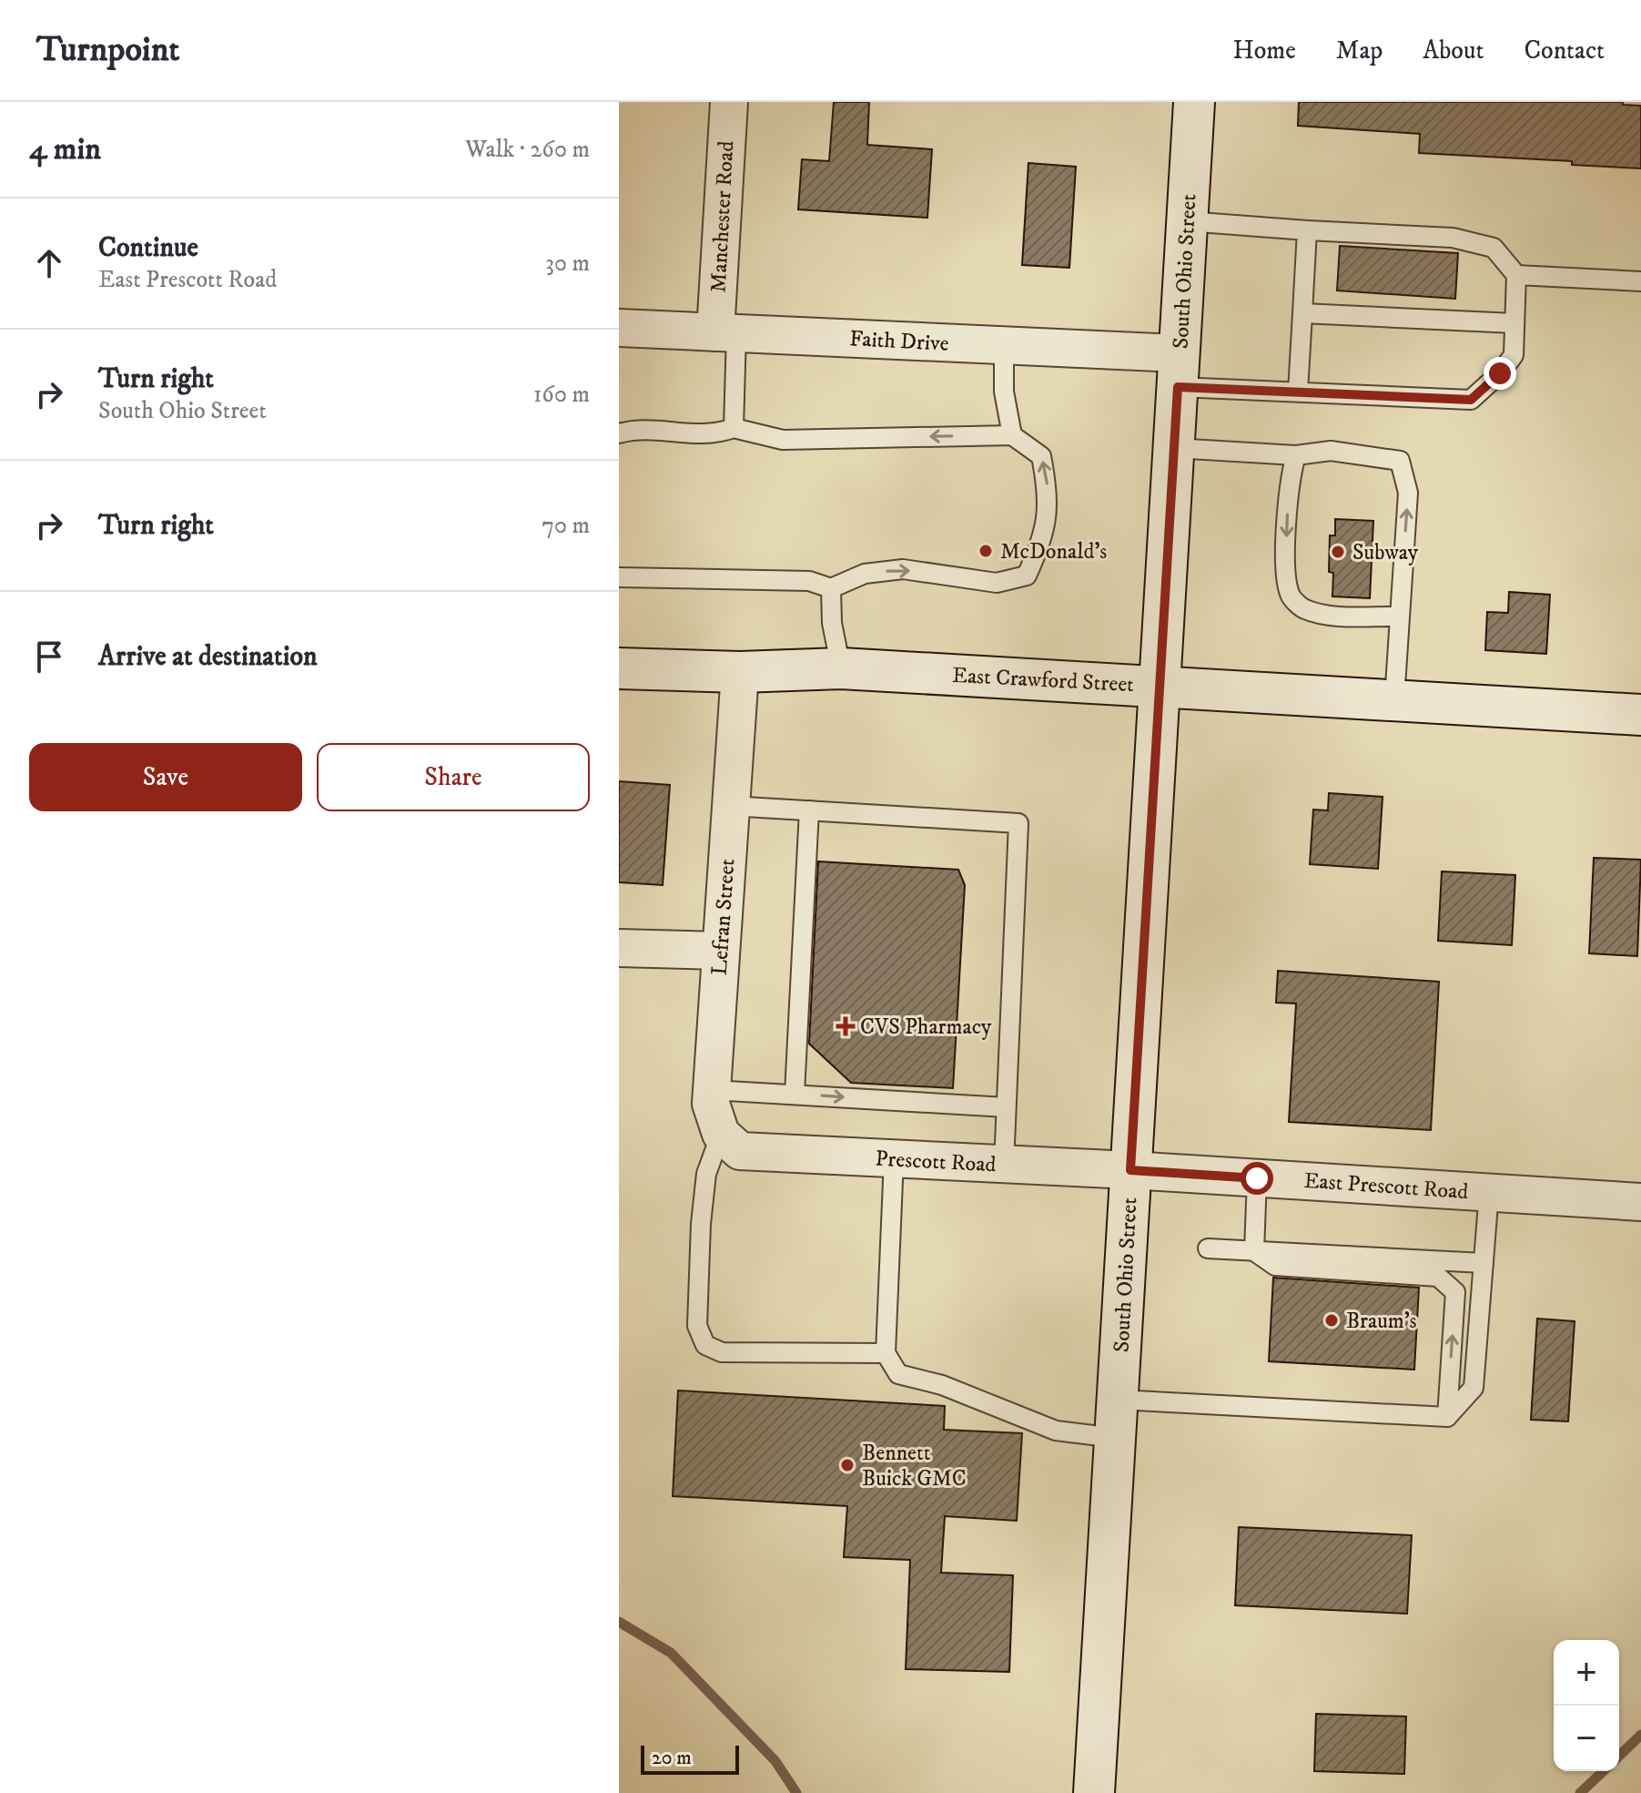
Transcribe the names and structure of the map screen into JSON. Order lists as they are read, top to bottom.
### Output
{
  "streets": {
    "main road": ["South Ohio Street", "East Crawford Street"],
    "street": [
      "Manchester Road",
      "Faith Drive",
      "Lefran Street",
      "Prescott Road",
      "East Prescott Road"
    ]
  },
  "crossings": [
    ["Manchester Road", "Faith Drive"],
    ["South Ohio Street", "Faith Drive"],
    ["South Ohio Street", "East Crawford Street"],
    ["South Ohio Street", "Prescott Road"],
    ["South Ohio Street", "East Prescott Road"],
    ["East Crawford Street", "Lefran Street"],
    ["Lefran Street", "Prescott Road"],
    ["Prescott Road", "East Prescott Road"]
  ],
  "places": {
    "other": [
      "McDonald's",
      "Subway",
      "Braum's",
      "Bennett Buick GMC"
    ],
    "health": ["CVS Pharmacy"]
  },
  "scale_bar": "20 m",
  "page": {
    "header": "Turnpoint",
    "nav": [
      "Home",
      "Map",
      "About",
      "Contact"
    ],
    "heading": ["4 min", "Walk · 260 m"],
    "list": [
      ["Continue", "East Prescott Road", "30 m"],
      ["Turn right", "South Ohio Street", "160 m"],
      ["Turn right", "70 m"],
      "Arrive at destination"
    ],
    "buttons": ["Save", "Share"],
    "map_buttons": ["+", "−"],
    "scale": "20 m"
  }
}
